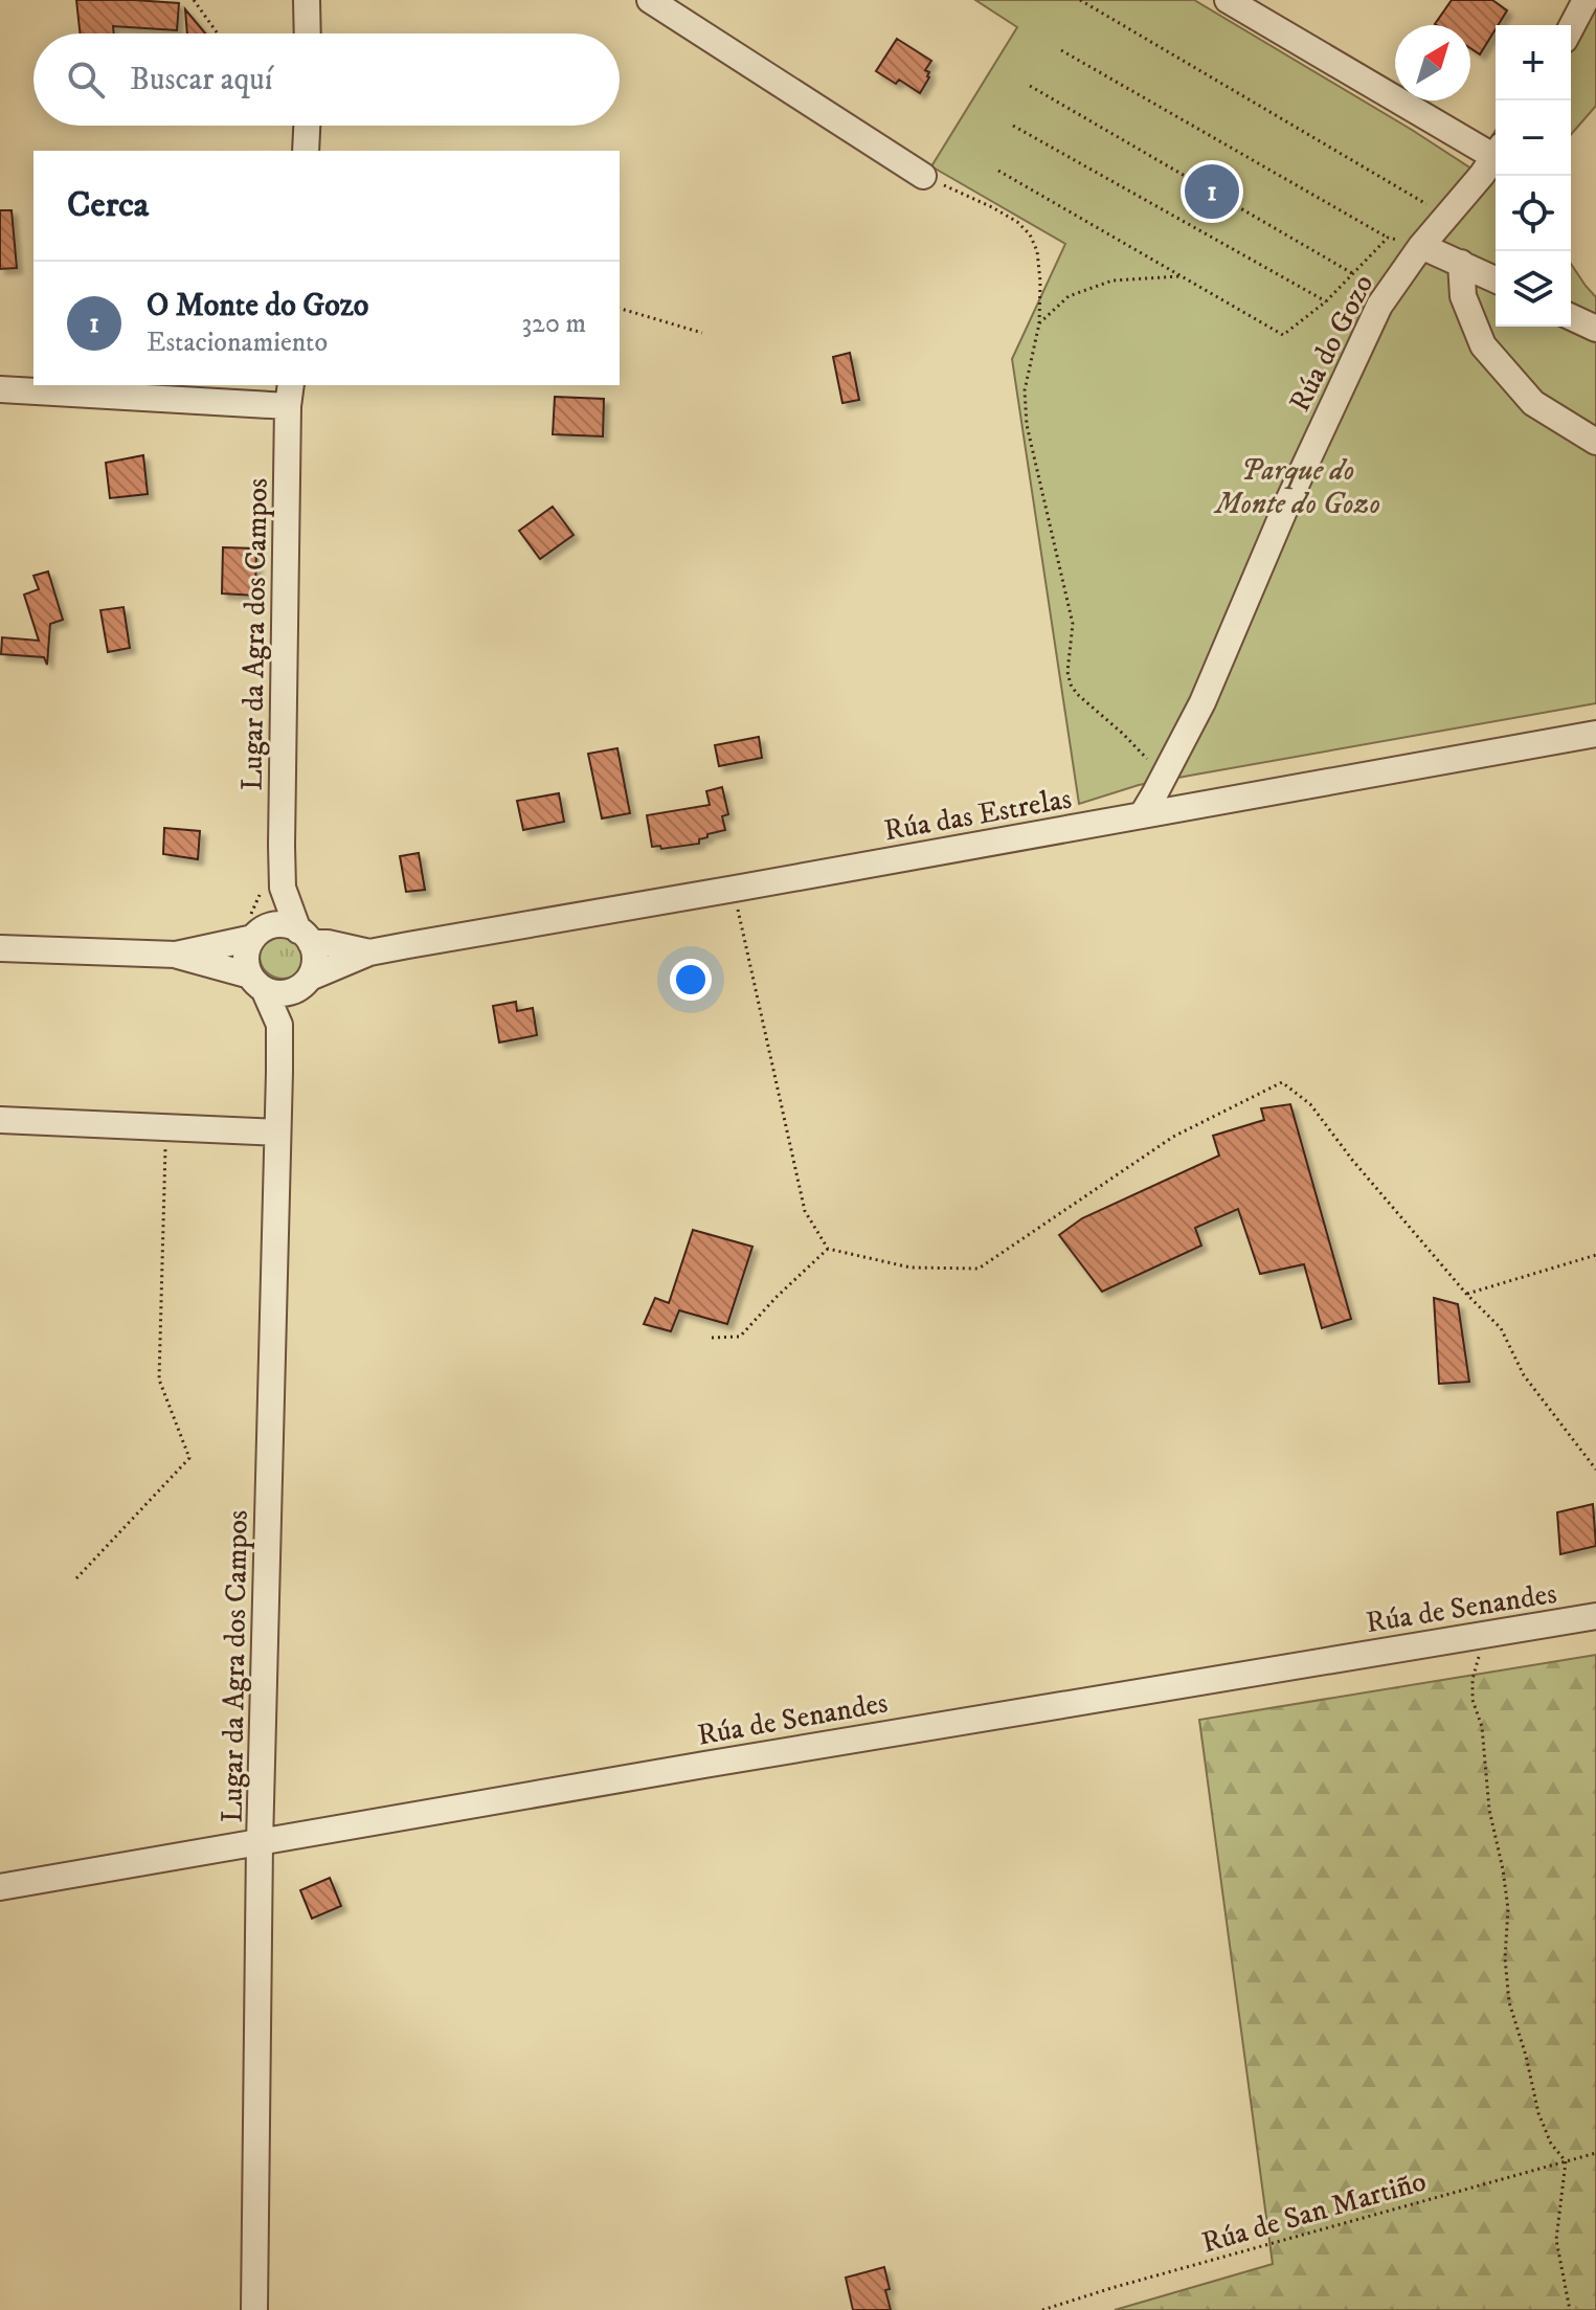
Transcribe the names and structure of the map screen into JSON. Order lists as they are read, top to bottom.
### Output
{
  "streets": {
    "street": [
      "Rúa do Gozo",
      "Lugar da Agra dos Campos",
      "Rúa das Estrelas",
      "Rúa de Senandes"
    ],
    "path": ["Rúa de San Martiño"]
  },
  "crossings": [
    ["Rúa do Gozo", "Rúa das Estrelas"],
    ["Lugar da Agra dos Campos", "Rúa das Estrelas"],
    ["Lugar da Agra dos Campos", "Rúa de Senandes"]
  ],
  "parks": ["Parque do Monte do Gozo"],
  "north": "top right",
  "page": {
    "map_buttons": ["+", "−"],
    "search": "Buscar aquí",
    "heading": "Cerca",
    "pins": "1",
    "list": [
      {
        "mark": "1",
        "name": "O Monte do Gozo",
        "note": "Estacionamiento",
        "value": "320 m"
      }
    ]
  }
}
